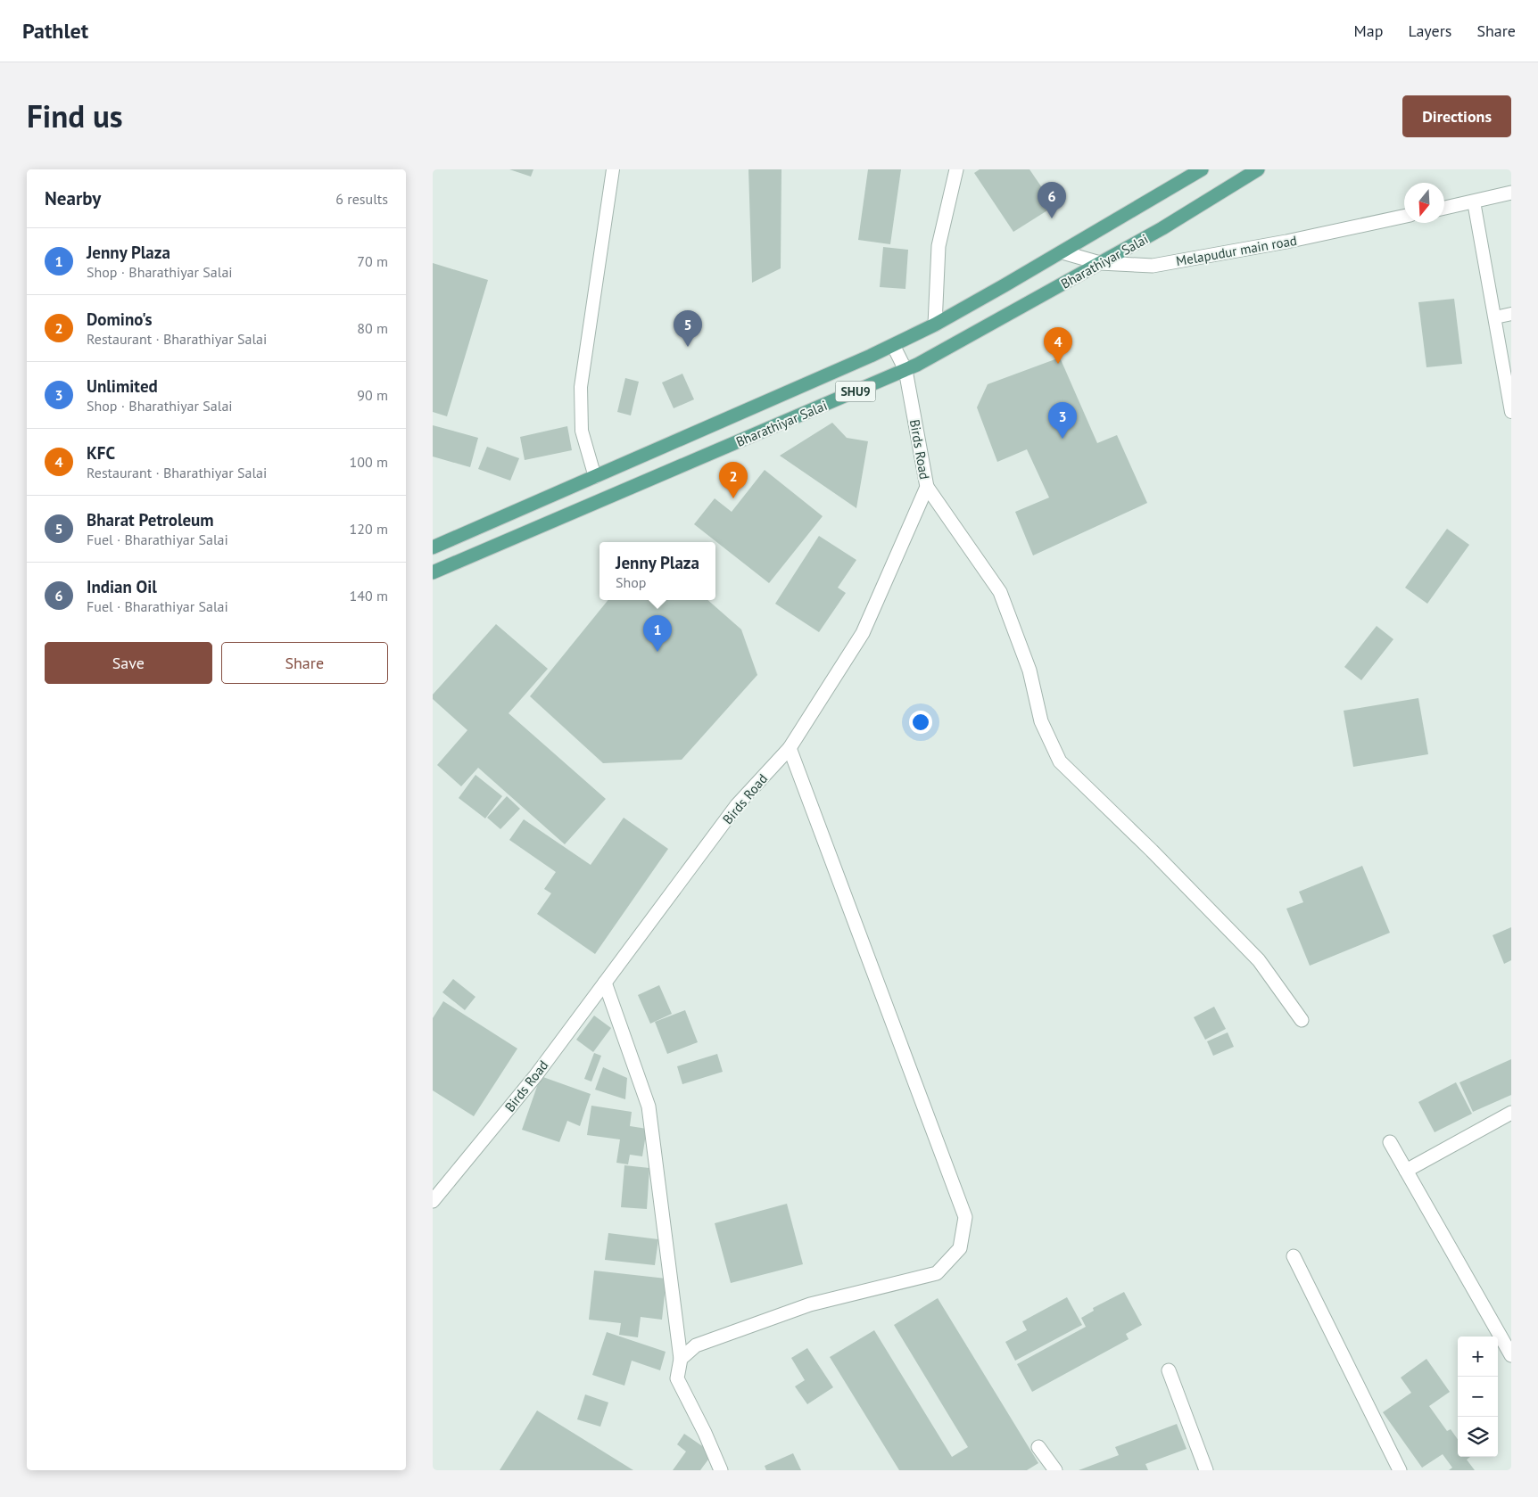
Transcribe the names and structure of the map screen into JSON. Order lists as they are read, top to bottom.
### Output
{
  "streets": {
    "main road": ["Bharathiyar Salai", "SHU9"],
    "street": ["Melapudur main road", "Birds Road"]
  },
  "crossings": [
    ["Melapudur main road", "Bharathiyar Salai"],
    ["Bharathiyar Salai", "Birds Road"]
  ],
  "north": "bottom",
  "page": {
    "header": "Pathlet",
    "nav": ["Map", "Layers", "Share"],
    "title": "Find us",
    "buttons": [
      "Directions",
      ["Save", "Share"]
    ],
    "heading": ["Nearby", "6 results"],
    "pins": [
      "6",
      "5",
      "4",
      "3",
      "2",
      "1"
    ],
    "list": [
      {
        "mark": "1",
        "name": "Jenny Plaza",
        "note": "Shop · Bharathiyar Salai",
        "value": "70 m"
      },
      {
        "mark": "2",
        "name": "Domino's",
        "note": "Restaurant · Bharathiyar Salai",
        "value": "80 m"
      },
      {
        "mark": "3",
        "name": "Unlimited",
        "note": "Shop · Bharathiyar Salai",
        "value": "90 m"
      },
      {
        "mark": "4",
        "name": "KFC",
        "note": "Restaurant · Bharathiyar Salai",
        "value": "100 m"
      },
      {
        "mark": "5",
        "name": "Bharat Petroleum",
        "note": "Fuel · Bharathiyar Salai",
        "value": "120 m"
      },
      {
        "mark": "6",
        "name": "Indian Oil",
        "note": "Fuel · Bharathiyar Salai",
        "value": "140 m"
      }
    ],
    "popup": ["Jenny Plaza", "Shop"],
    "map_buttons": ["+", "−"]
  }
}
